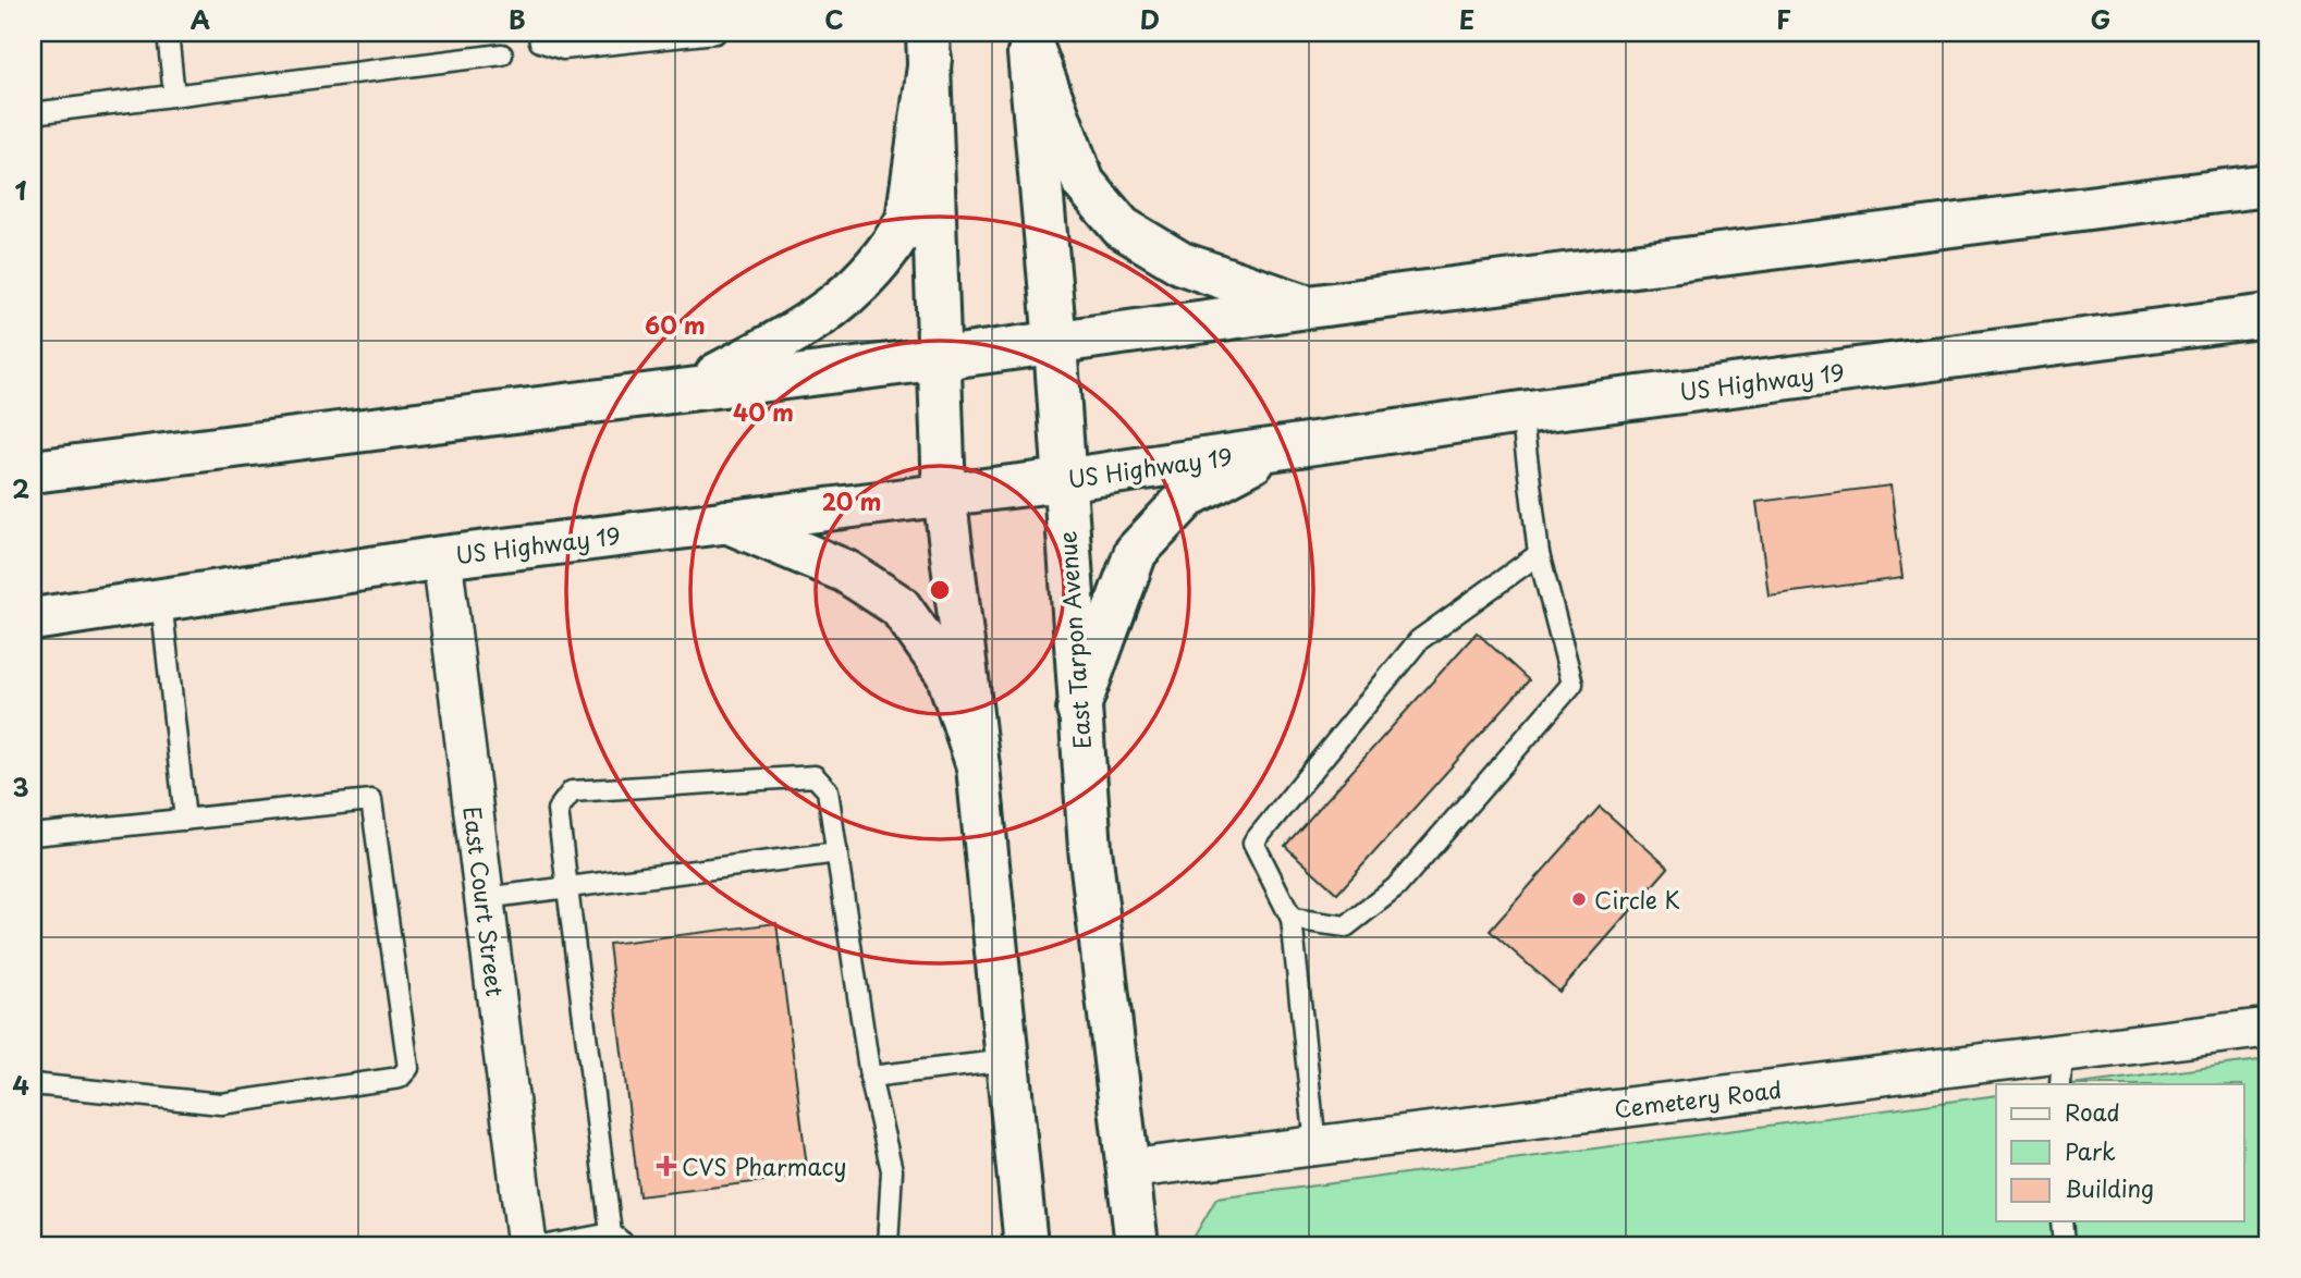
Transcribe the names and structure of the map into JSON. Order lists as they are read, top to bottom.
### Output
{
  "streets": {
    "main road": ["US Highway 19", "East Tarpon Avenue"],
    "street": ["East Court Street", "Cemetery Road"]
  },
  "crossings": [
    ["US Highway 19", "East Tarpon Avenue"],
    ["US Highway 19", "East Court Street"],
    ["East Tarpon Avenue", "Cemetery Road"]
  ],
  "places": {
    "other": ["Circle K"],
    "health": ["CVS Pharmacy"]
  },
  "legend": ["Road", "Park", "Building"],
  "grid": {
    "columns": [
      "A",
      "B",
      "C",
      "D",
      "E",
      "F",
      "G"
    ],
    "rows": [
      "1",
      "2",
      "3",
      "4"
    ]
  },
  "rings": ["60 m", "40 m", "20 m"]
}
